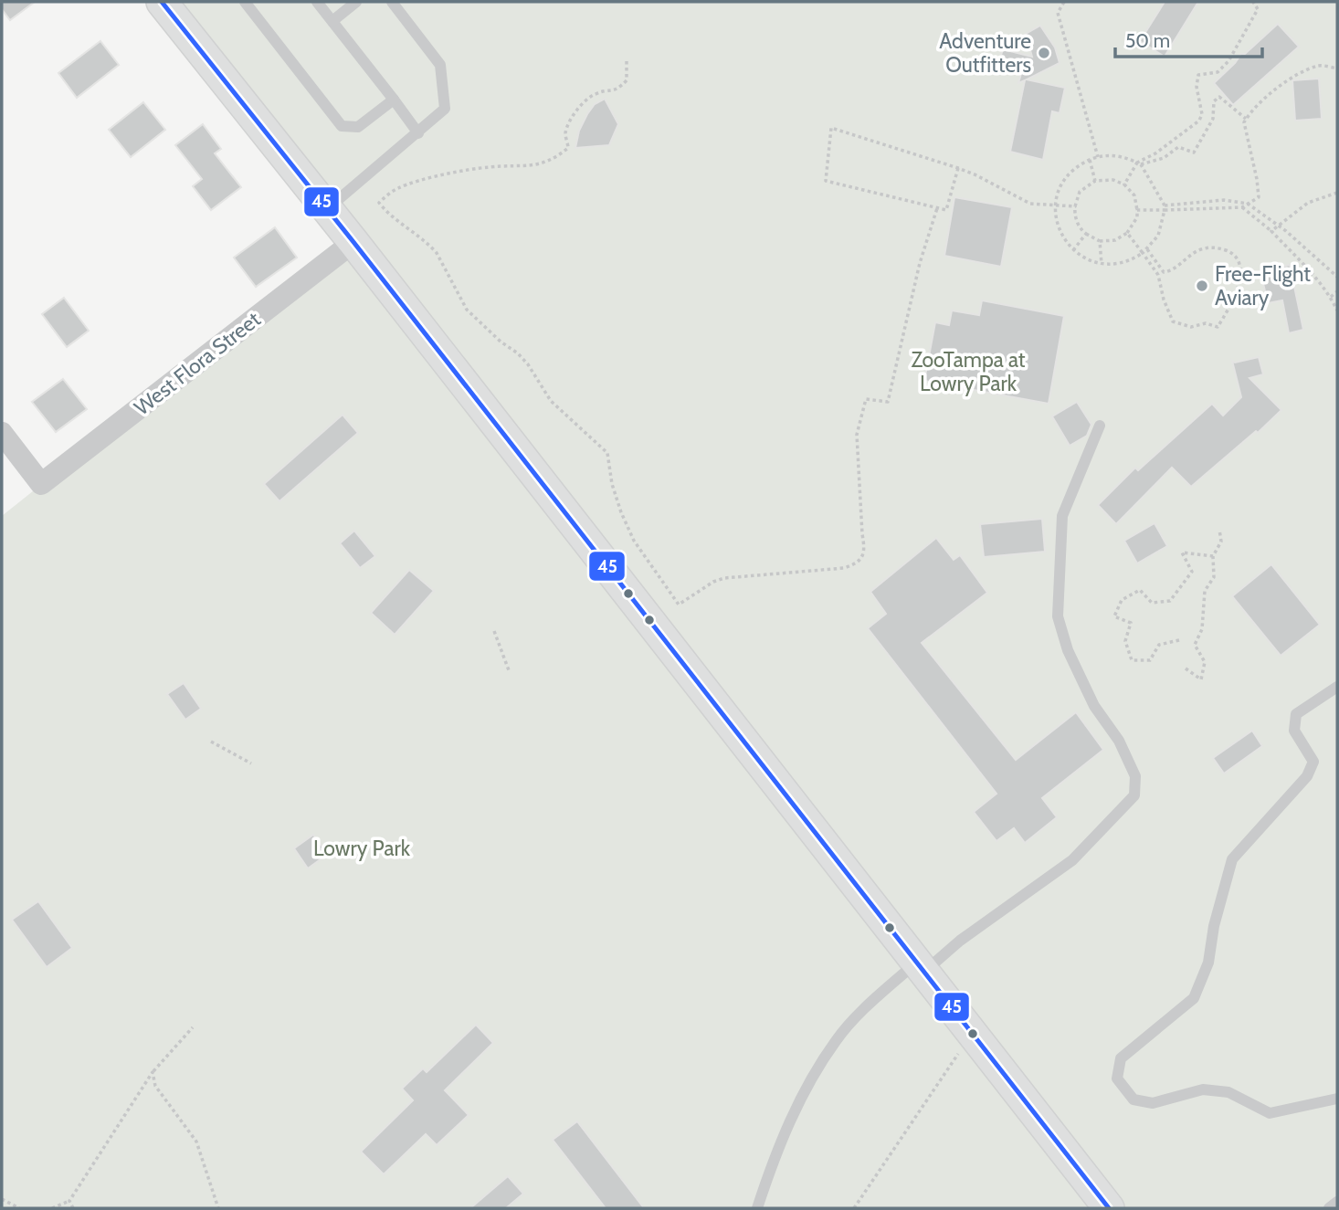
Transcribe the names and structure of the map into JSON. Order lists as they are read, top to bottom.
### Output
{
  "streets": {
    "street": ["West Flora Street"]
  },
  "parks": ["ZooTampa at Lowry Park", "Lowry Park"],
  "places": ["Adventure Outfitters", "Free-Flight Aviary"],
  "lines": ["transit line 45"],
  "scale_bar": "50 m"
}
